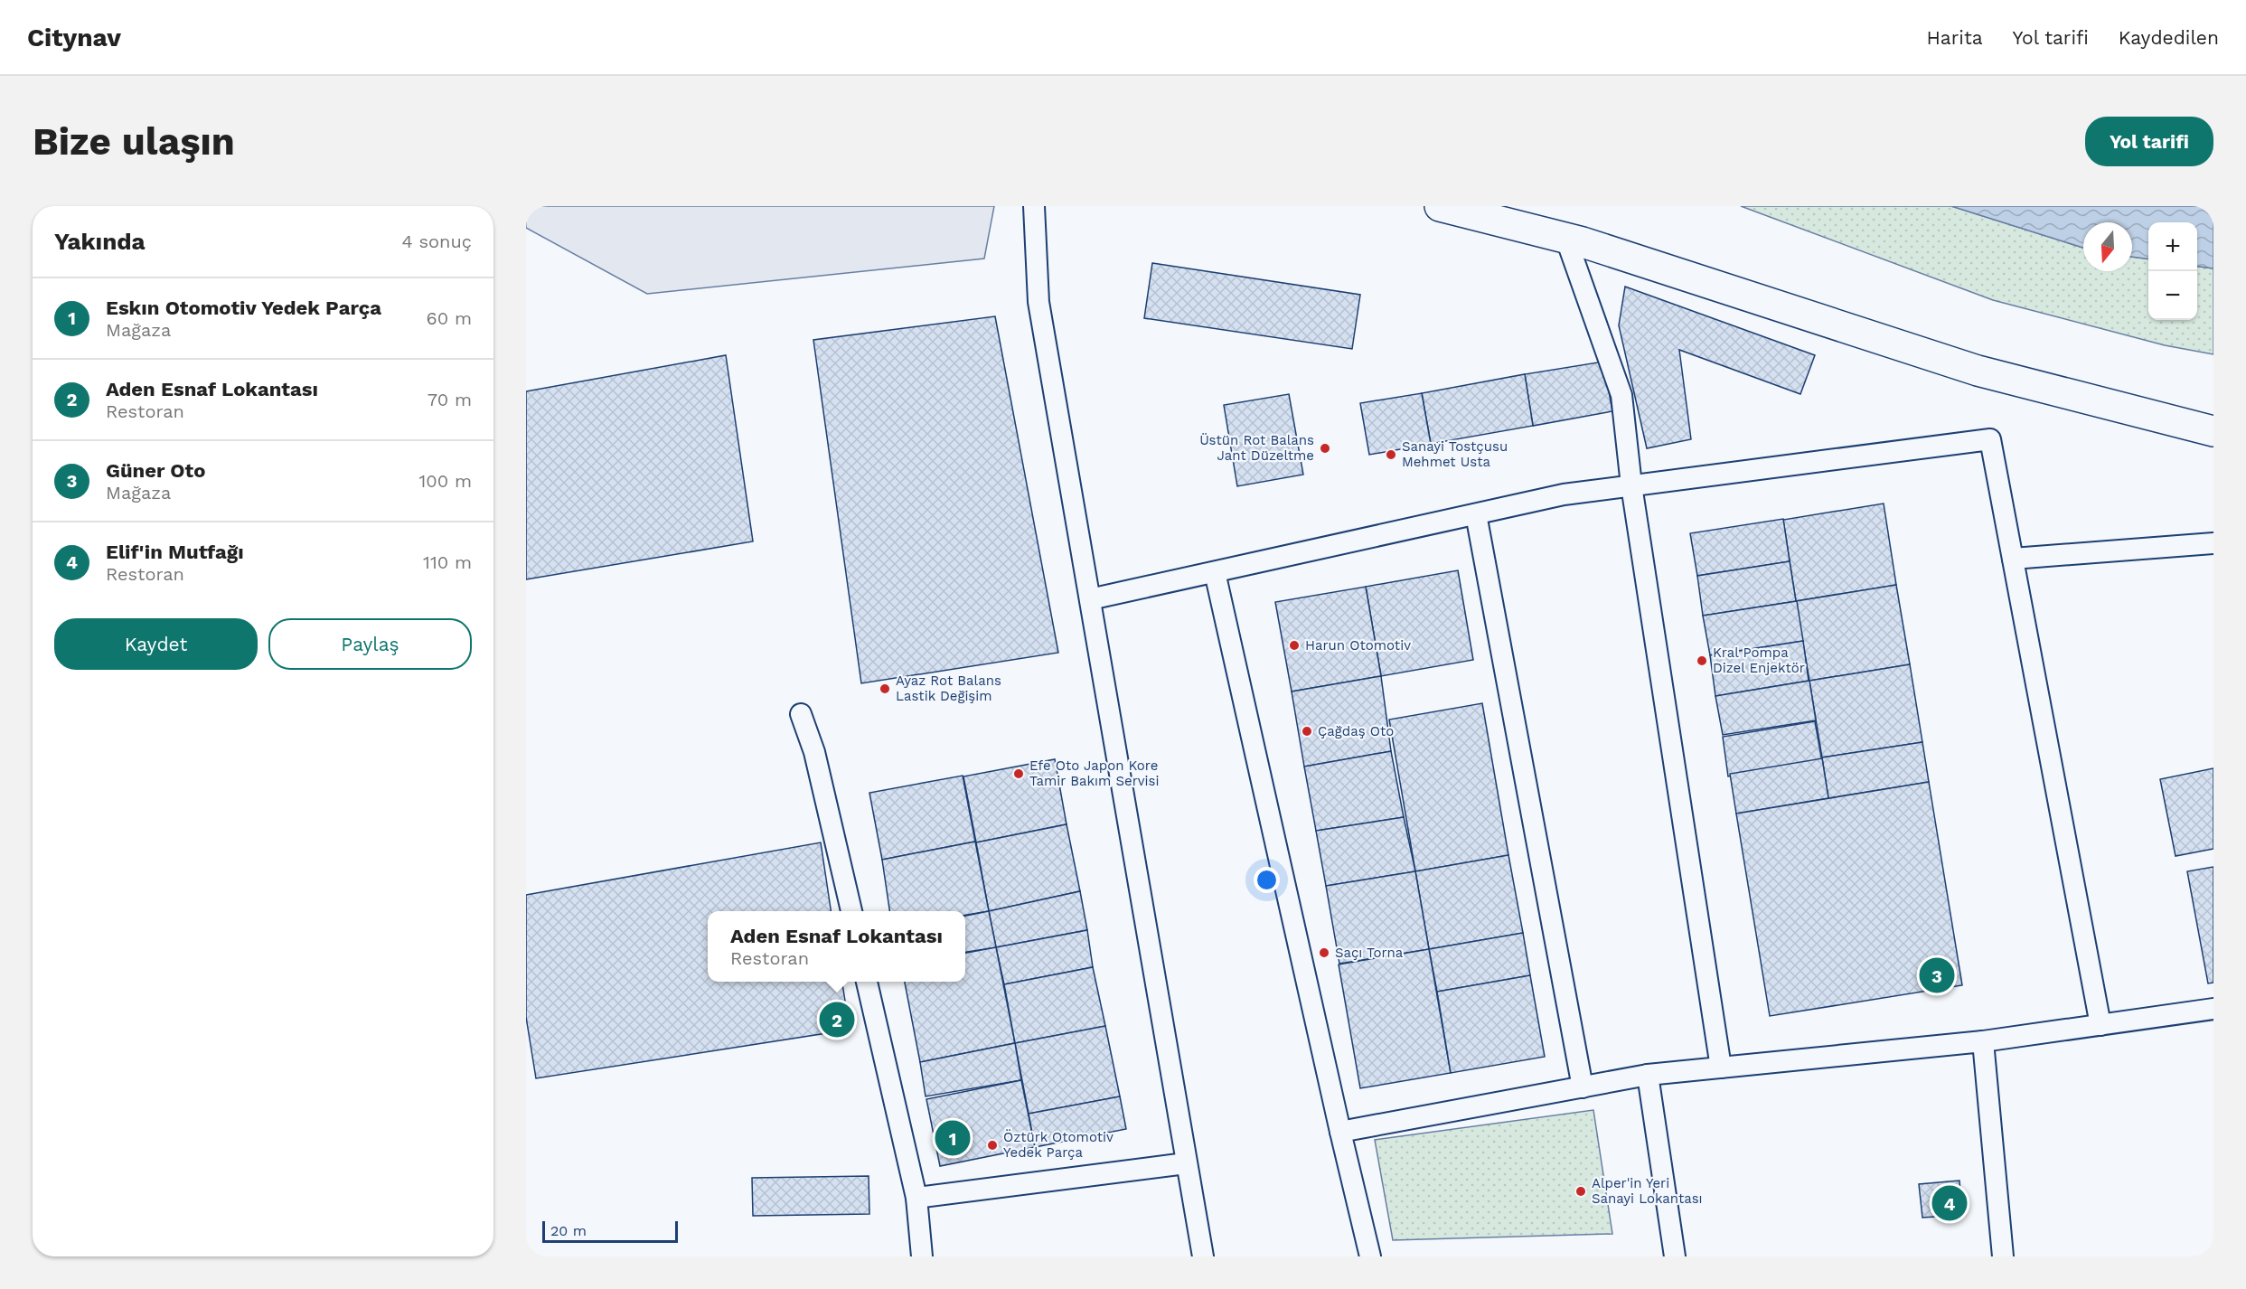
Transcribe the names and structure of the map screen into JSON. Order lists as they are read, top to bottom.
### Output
{
  "places": [
    "Üstün Rot Balans Jant Düzeltme",
    "Sanayi Tostçusu Mehmet Usta",
    "Harun Otomotiv",
    "Kral Pompa Dizel Enjektör",
    "Ayaz Rot Balans Lastik Değişim",
    "Çağdaş Oto",
    "Efe Oto Japon Kore Tamir Bakım Servisi",
    "Saçı Torna",
    "Öztürk Otomotiv Yedek Parça",
    "Alper'in Yeri Sanayi Lokantası"
  ],
  "scale_bar": "20 m",
  "north": "bottom",
  "page": {
    "header": "Citynav",
    "nav": ["Harita", "Yol tarifi", "Kaydedilen"],
    "buttons": [
      "Yol tarifi",
      ["Kaydet", "Paylaş"]
    ],
    "title": "Bize ulaşın",
    "heading": ["Yakında", "4 sonuç"],
    "map_buttons": ["+", "−"],
    "list": [
      {
        "mark": "1",
        "name": "Eskın Otomotiv Yedek Parça",
        "note": "Mağaza",
        "value": "60 m"
      },
      {
        "mark": "2",
        "name": "Aden Esnaf Lokantası",
        "note": "Restoran",
        "value": "70 m"
      },
      {
        "mark": "3",
        "name": "Güner Oto",
        "note": "Mağaza",
        "value": "100 m"
      },
      {
        "mark": "4",
        "name": "Elif'in Mutfağı",
        "note": "Restoran",
        "value": "110 m"
      }
    ],
    "popup": ["Aden Esnaf Lokantası", "Restoran"],
    "pins": [
      "3",
      "2",
      "1",
      "4"
    ],
    "scale": "20 m"
  }
}
